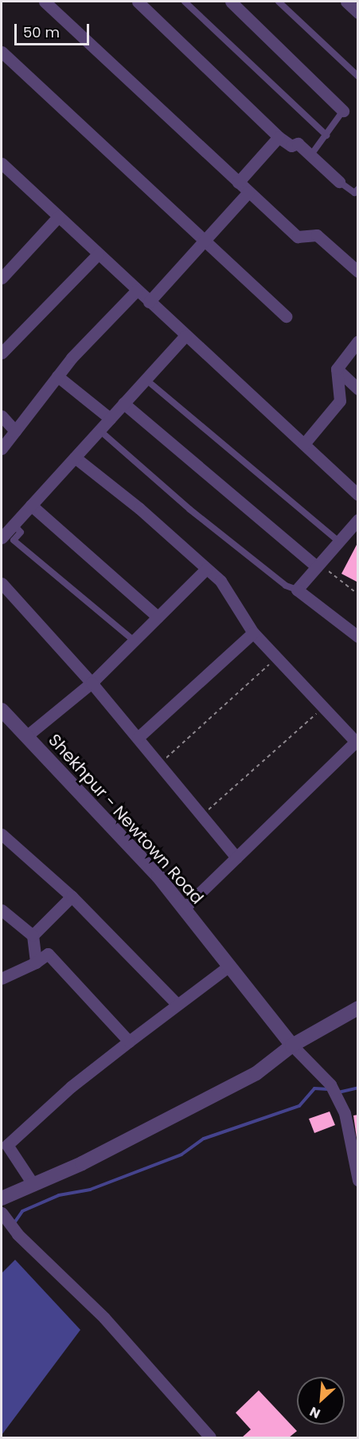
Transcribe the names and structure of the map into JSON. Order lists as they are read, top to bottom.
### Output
{
  "streets": {
    "street": ["Shekhpur - Newtown Road"]
  },
  "scale_bar": "50 m",
  "north": "bottom left"
}
